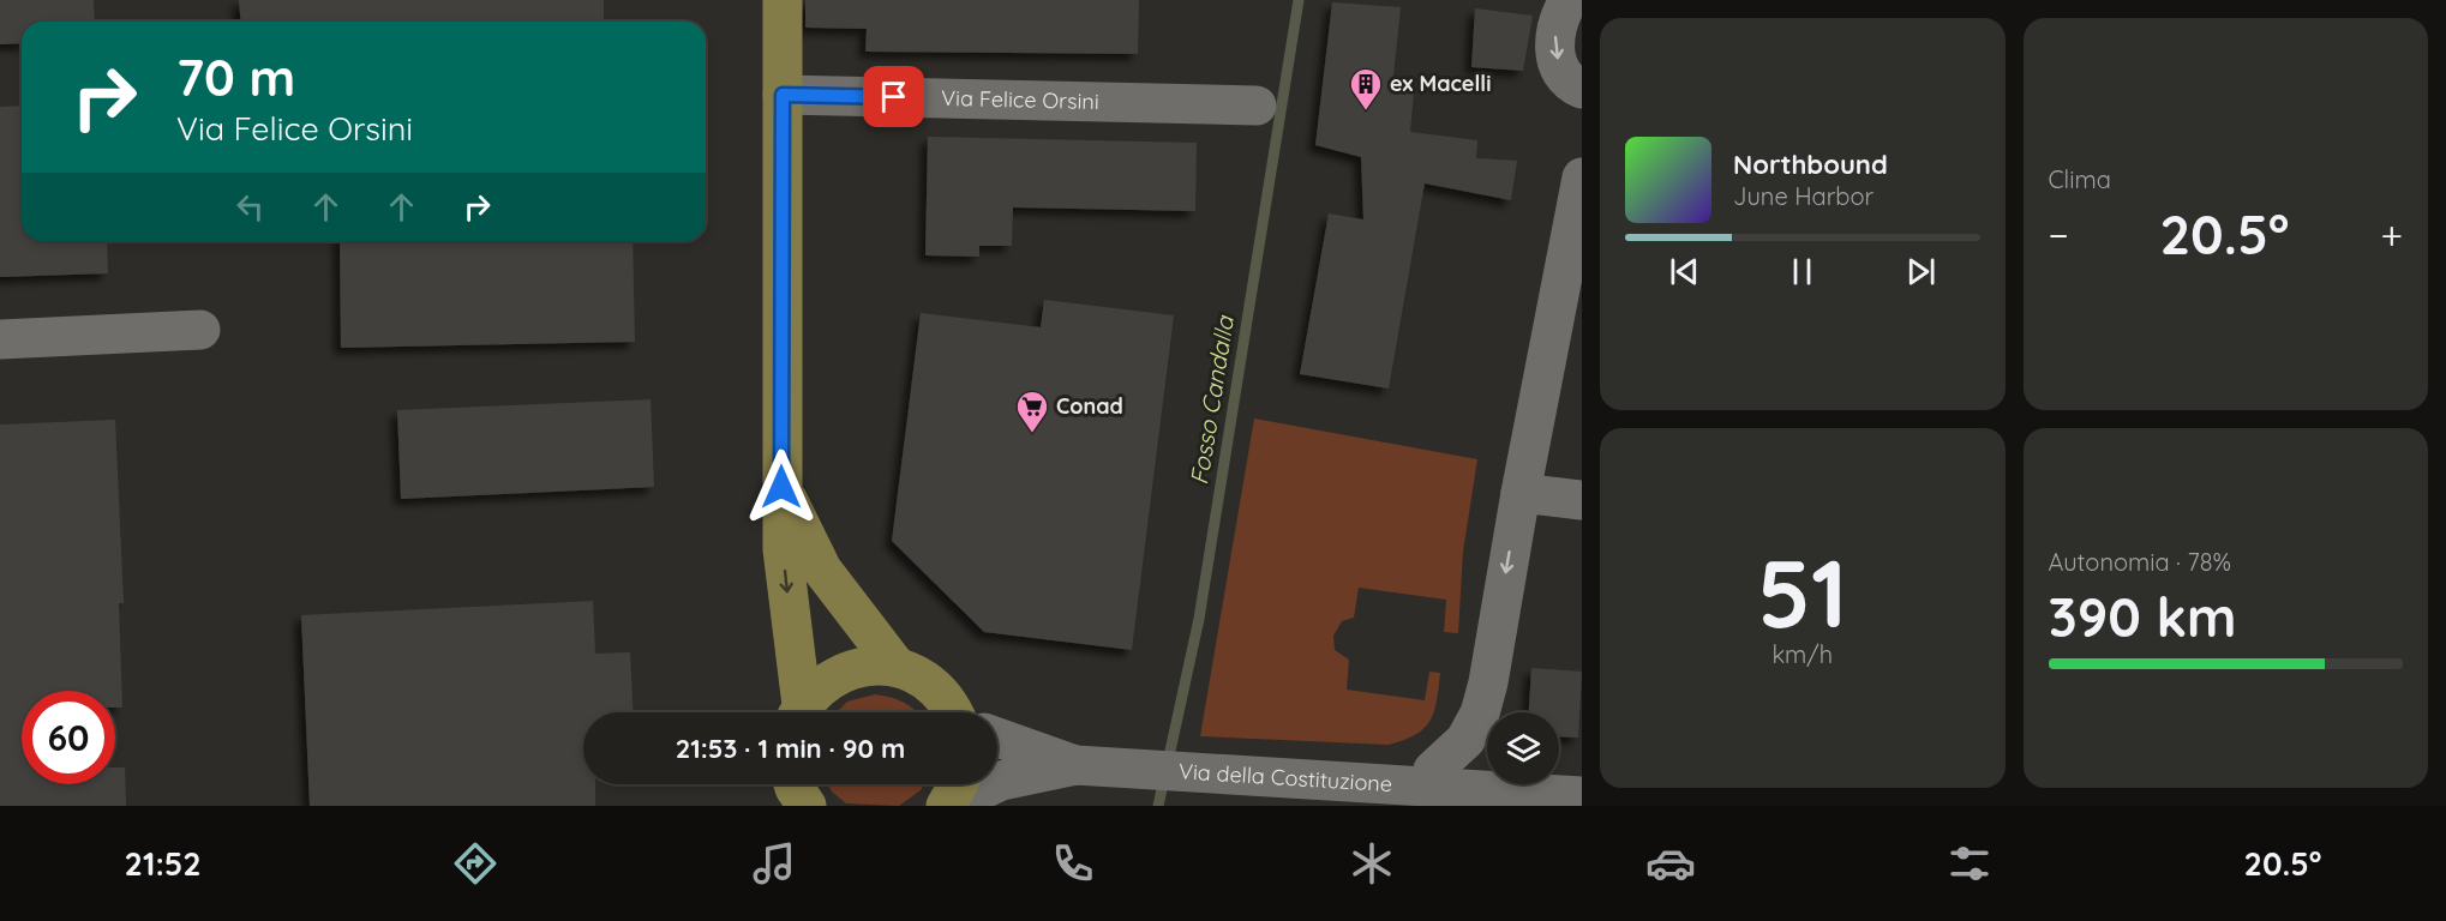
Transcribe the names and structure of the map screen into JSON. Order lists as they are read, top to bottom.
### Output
{
  "streets": {
    "street": ["Via Felice Orsini", "Via della Costituzione"]
  },
  "water": ["Fosso Candalla"],
  "places": {
    "building": ["ex Macelli"],
    "supermarket": ["Conad"]
  },
  "page": {
    "tile": [
      "Clima",
      ["51", "km/h"],
      ["Autonomia · 78%", "390 km"]
    ],
    "turn": ["70 m", "Via Felice Orsini"],
    "song": ["Northbound", "June Harbor"],
    "heat": ["−", "20.5°", "+"],
    "limit": "60",
    "trip": "21:53 · 1 min · 90 m",
    "tabs": ["21:52", "20.5°"]
  }
}
